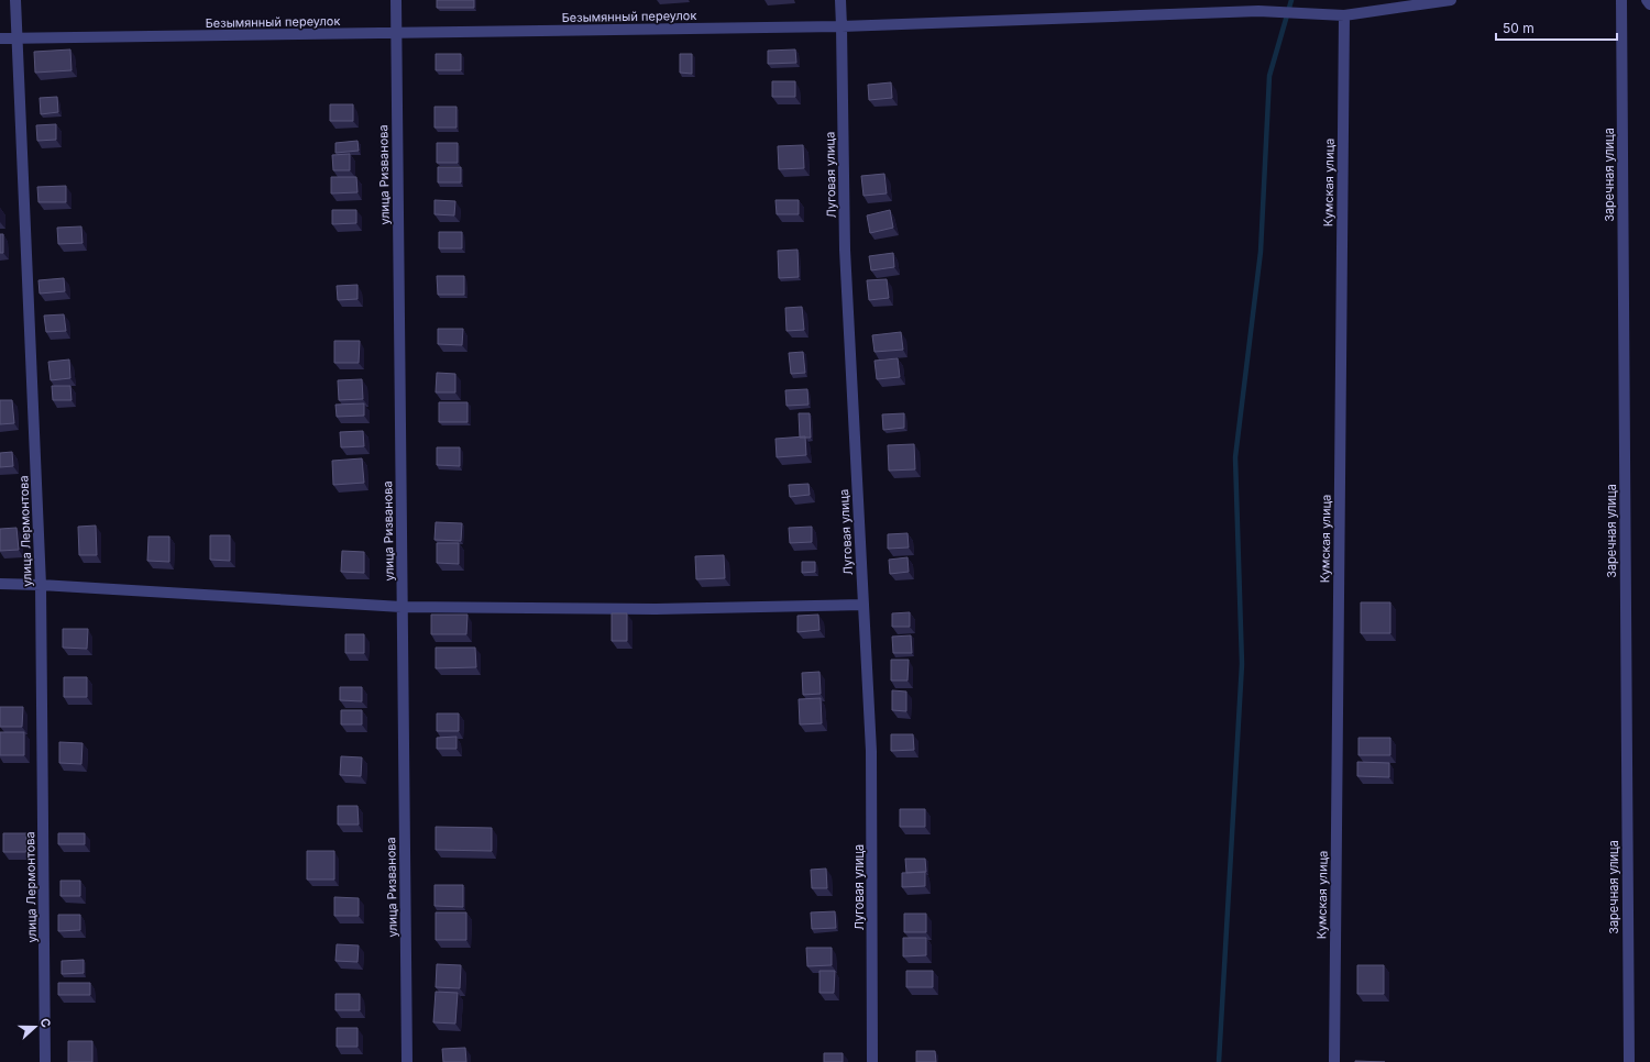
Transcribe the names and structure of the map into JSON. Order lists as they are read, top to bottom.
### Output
{
  "streets": {
    "street": [
      "Безымянный переулок",
      "улица Ризванова",
      "Луговая улица",
      "Заречная улица",
      "Кумская улица",
      "улица Лермонтова"
    ]
  },
  "crossings": [
    ["Безымянный переулок", "улица Ризванова"],
    ["Безымянный переулок", "Луговая улица"],
    ["Безымянный переулок", "Кумская улица"],
    ["Безымянный переулок", "улица Лермонтова"]
  ],
  "scale_bar": "50 m",
  "north": "right"
}
